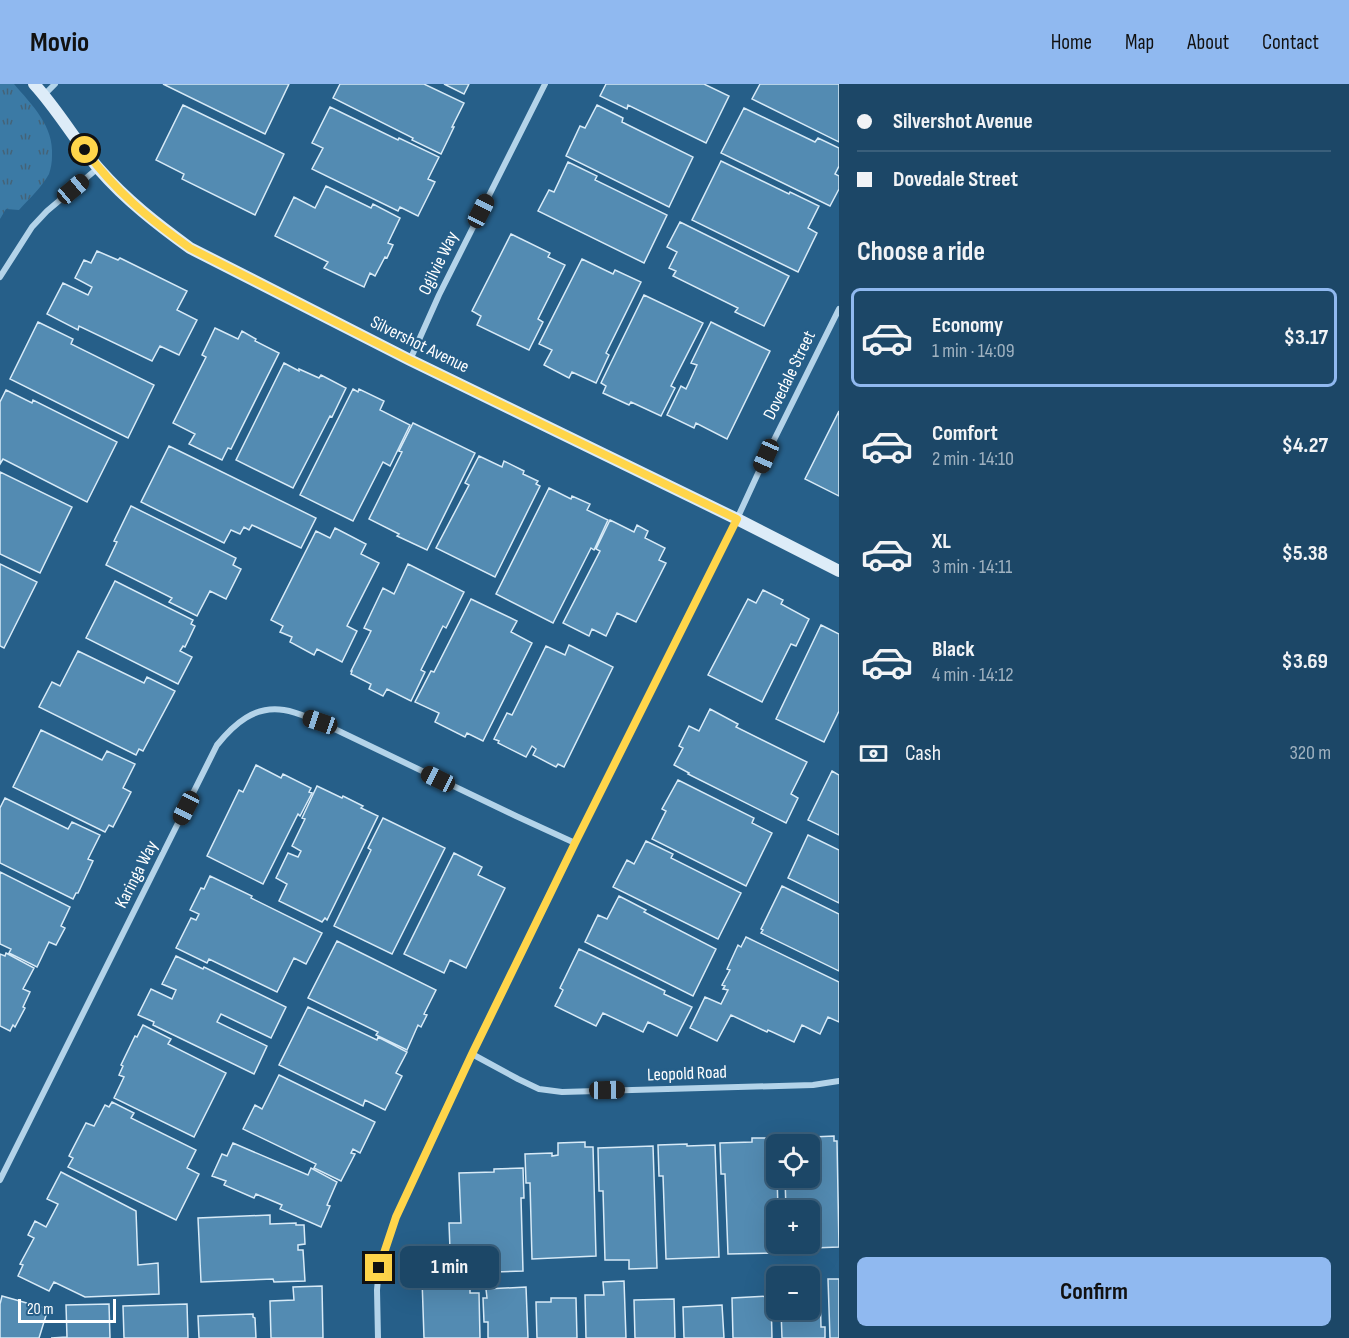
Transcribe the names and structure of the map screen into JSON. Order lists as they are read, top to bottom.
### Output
{
  "streets": {
    "street": [
      "Ogilvie Way",
      "Silvershot Avenue",
      "Dovedale Street",
      "Karinga Way",
      "Leopold Road"
    ]
  },
  "crossings": [
    ["Ogilvie Way", "Silvershot Avenue"],
    ["Silvershot Avenue", "Dovedale Street"],
    ["Dovedale Street", "Karinga Way"],
    ["Dovedale Street", "Leopold Road"]
  ],
  "scale_bar": "20 m",
  "page": {
    "header": "Movio",
    "nav": [
      "Home",
      "Map",
      "About",
      "Contact"
    ],
    "banner": ["Silvershot Avenue", "Dovedale Street"],
    "heading": "Choose a ride",
    "list": [
      {
        "name": "Economy",
        "note": "1 min · 14:09",
        "value": "$3.17"
      },
      {
        "name": "Comfort",
        "note": "2 min · 14:10",
        "value": "$4.27"
      },
      {
        "name": "XL",
        "note": "3 min · 14:11",
        "value": "$5.38"
      },
      {
        "name": "Black",
        "note": "4 min · 14:12",
        "value": "$3.69"
      }
    ],
    "pay": ["Cash", "320 m"],
    "map_buttons": ["+", "−"],
    "buttons": "Confirm",
    "bubble": "1 min",
    "scale": "20 m"
  }
}
